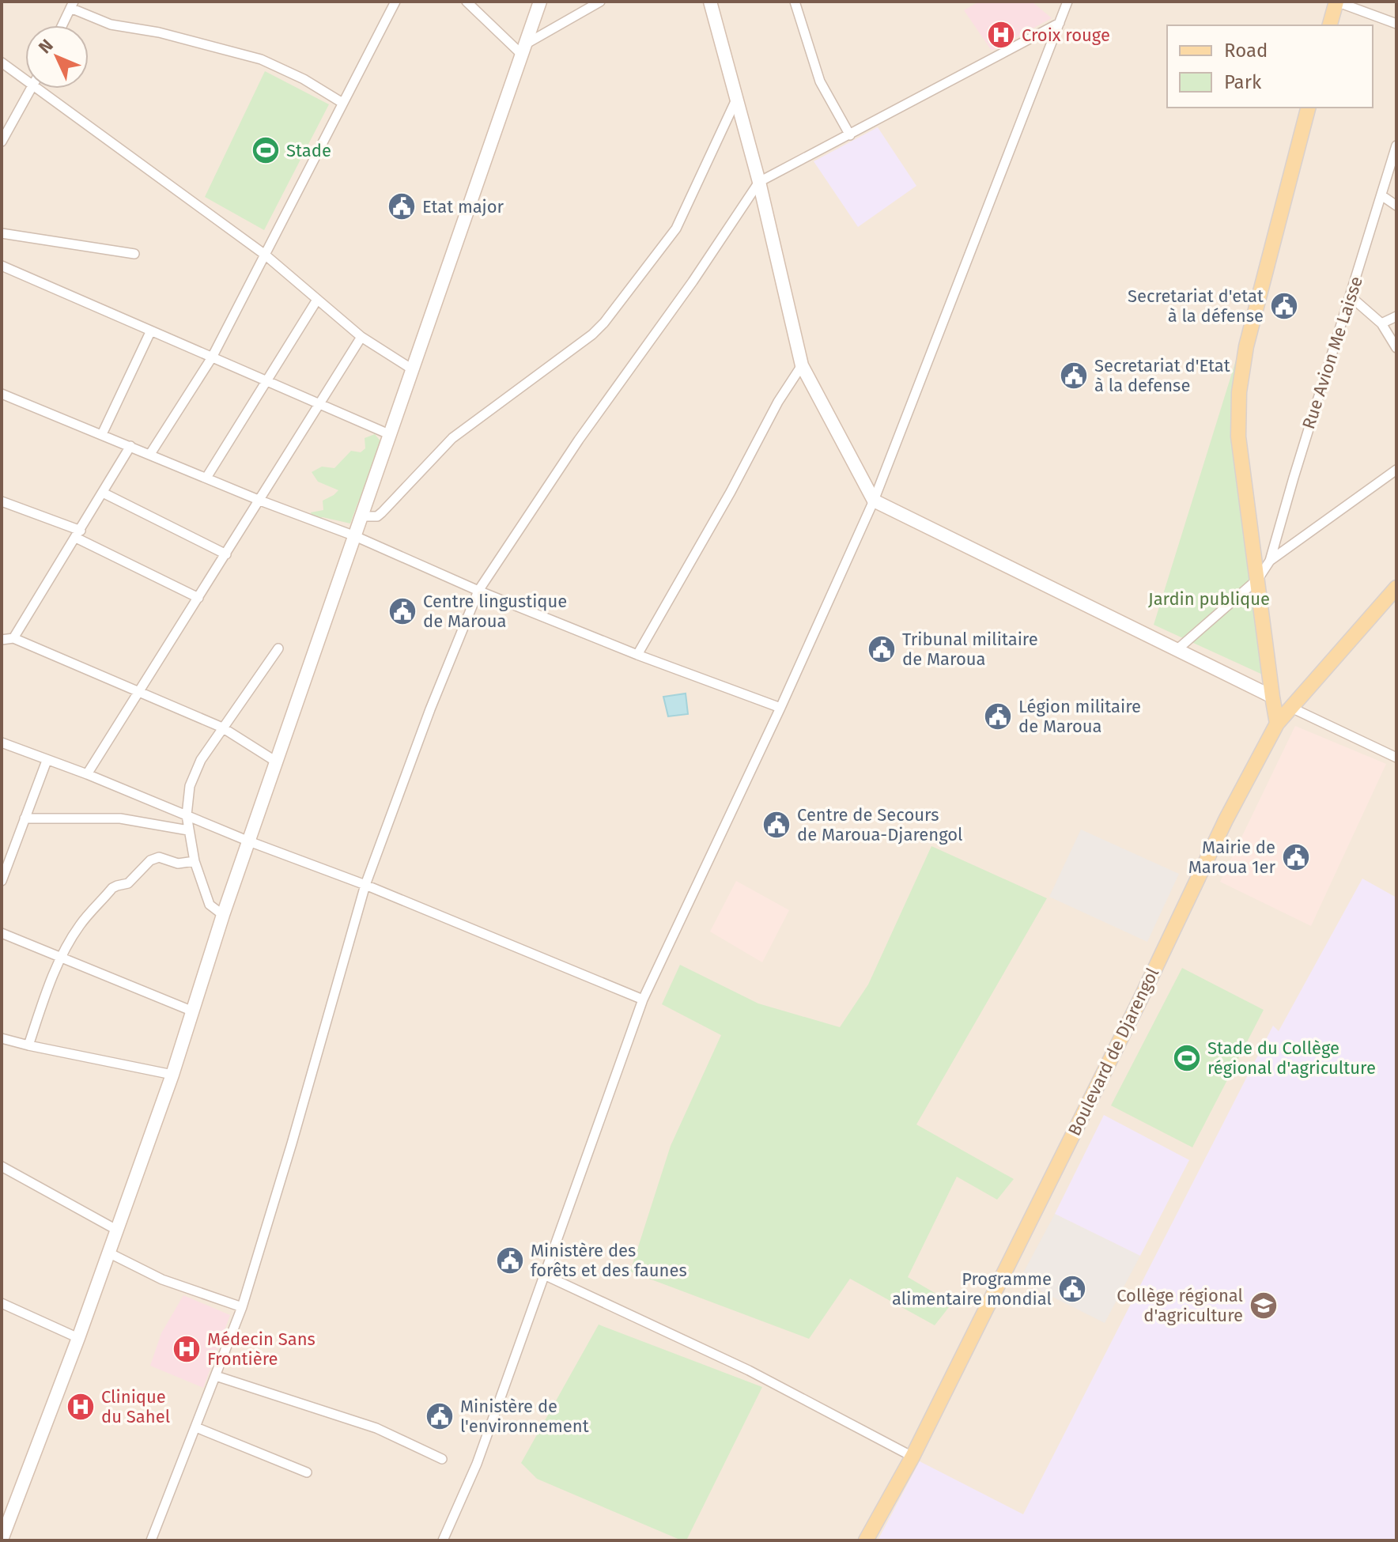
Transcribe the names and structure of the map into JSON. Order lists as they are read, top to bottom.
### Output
{
  "streets": {
    "main road": ["Boulevard de Djarengol"],
    "street": ["Rue Avion Me Laisse"]
  },
  "parks": ["Jardin publique"],
  "places": {
    "hospital": ["Croix rouge", "Médecin Sans Frontière", "Clinique du Sahel"],
    "sports": ["Stade", "Stade du Collège régional d'agriculture"],
    "public building": [
      "Etat major",
      "Secretariat d'etat à la défense",
      "Secretariat d'Etat à la defense",
      "Centre lingustique de Maroua",
      "Tribunal militaire de Maroua",
      "Légion militaire de Maroua",
      "Centre de Secours de Maroua-Djarengol",
      "Mairie de Maroua 1er",
      "Ministère des forêts et des faunes",
      "Programme alimentaire mondial",
      "Ministère de l'environnement"
    ],
    "school or university": ["Collège régional d'agriculture"]
  },
  "legend": ["Road", "Park"],
  "north": "top left"
}
